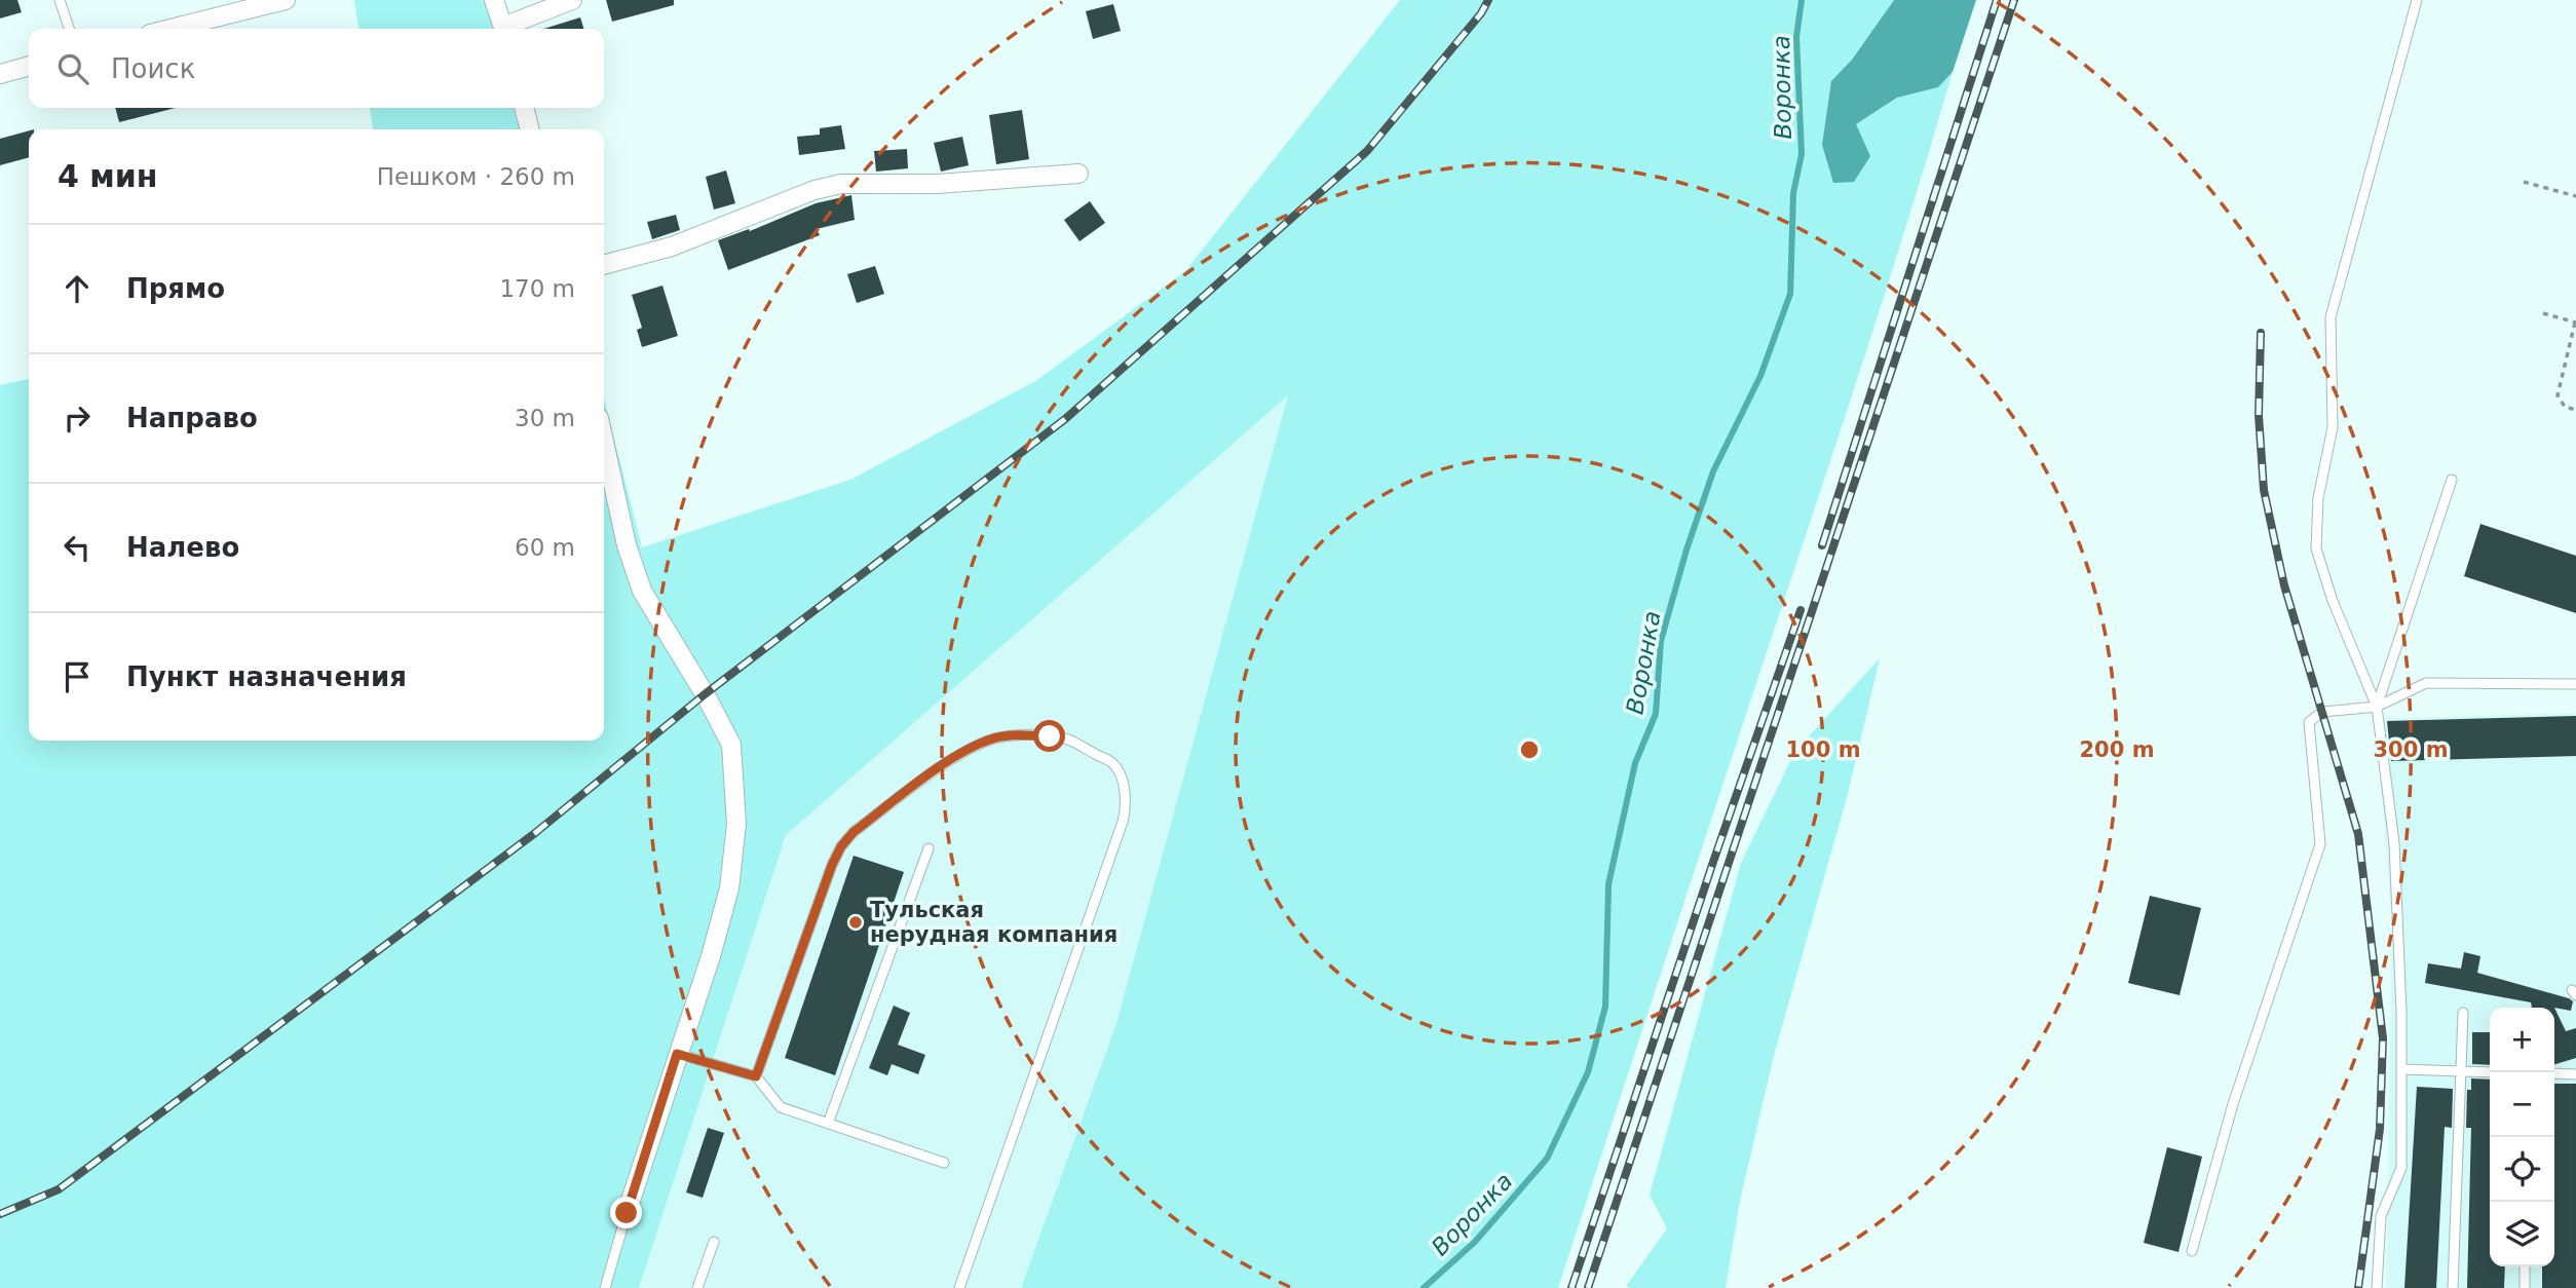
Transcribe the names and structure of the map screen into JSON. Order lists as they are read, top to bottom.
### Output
{
  "water": ["Воронка"],
  "places": ["Тульская нерудная компания"],
  "page": {
    "search": "Поиск",
    "heading": ["4 мин", "Пешком · 260 m"],
    "list": [
      ["Прямо", "170 m"],
      ["Направо", "30 m"],
      ["Налево", "60 m"],
      "Пункт назначения"
    ],
    "map_buttons": ["+", "−"]
  },
  "rings": ["100 m", "200 m", "300 m"]
}
